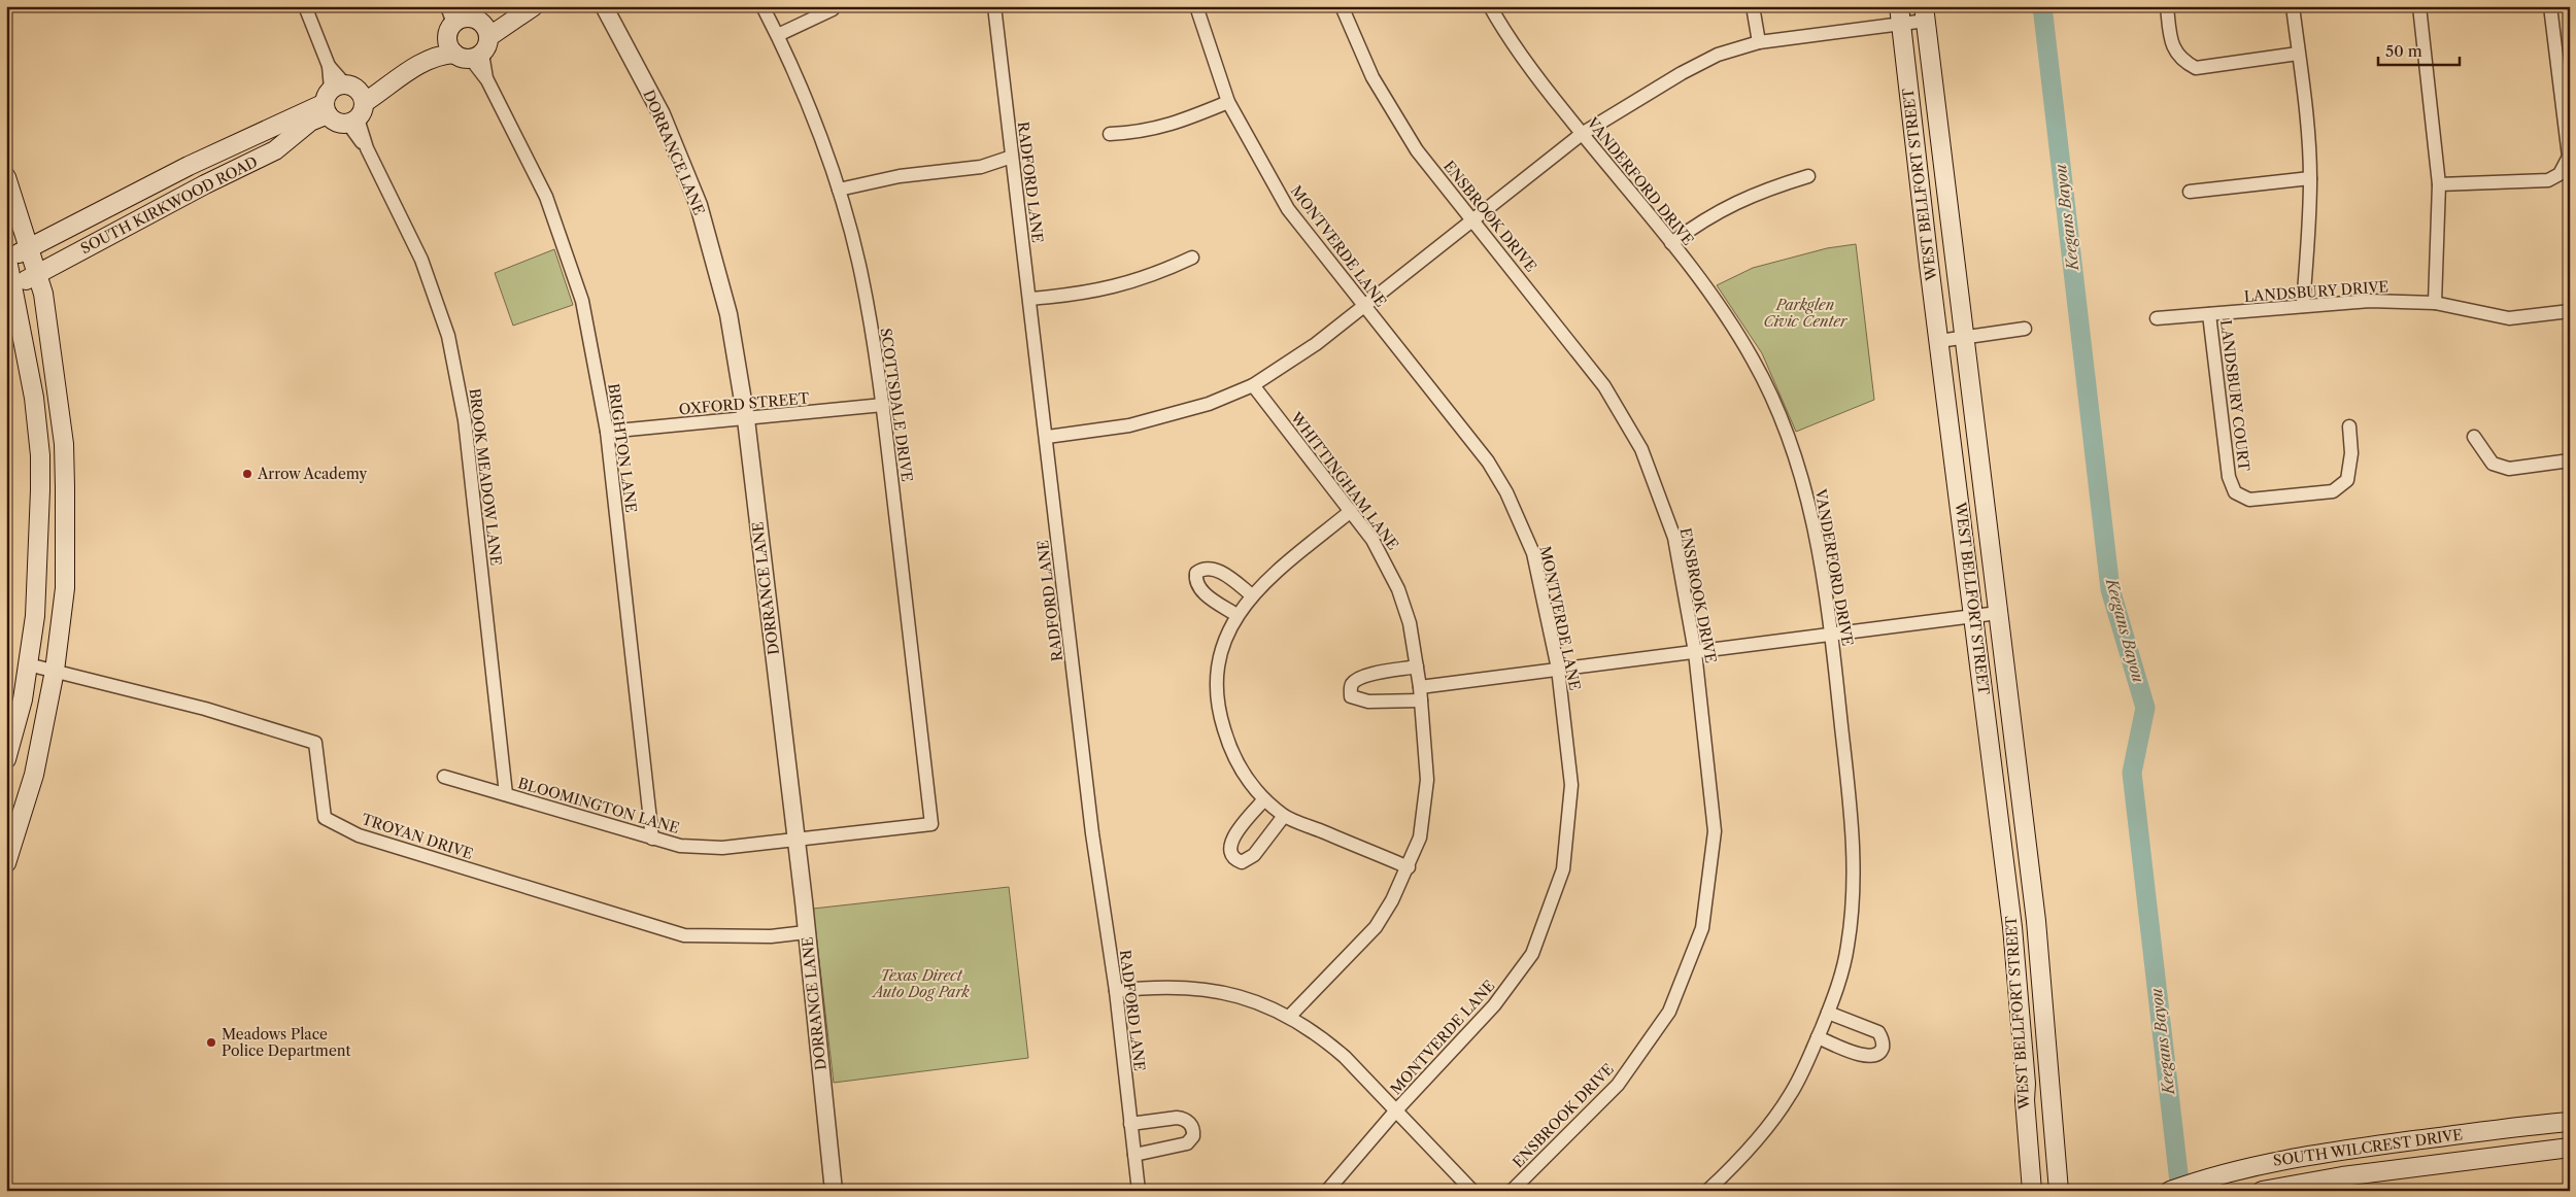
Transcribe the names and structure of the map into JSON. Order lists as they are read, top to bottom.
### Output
{
  "streets": {
    "main road": ["WEST BELLFORT STREET", "SOUTH KIRKWOOD ROAD", "SOUTH WILCREST DRIVE"],
    "street": [
      "DORRANCE LANE",
      "VANDERFORD DRIVE",
      "RADFORD LANE",
      "ENSBROOK DRIVE",
      "MONTVERDE LANE",
      "LANDSBURY DRIVE",
      "LANDSBURY COURT",
      "OXFORD STREET",
      "SCOTTSDALE DRIVE",
      "BRIGHTON LANE",
      "BROOK MEADOW LANE",
      "WHITTINGHAM LANE",
      "BLOOMINGTON LANE",
      "TROYAN DRIVE"
    ]
  },
  "crossings": [
    ["DORRANCE LANE", "OXFORD STREET"],
    ["DORRANCE LANE", "BLOOMINGTON LANE"],
    ["DORRANCE LANE", "TROYAN DRIVE"],
    ["SOUTH KIRKWOOD ROAD", "BRIGHTON LANE"],
    ["SOUTH KIRKWOOD ROAD", "BROOK MEADOW LANE"],
    ["LANDSBURY DRIVE", "LANDSBURY COURT"],
    ["OXFORD STREET", "SCOTTSDALE DRIVE"],
    ["OXFORD STREET", "BRIGHTON LANE"],
    ["SCOTTSDALE DRIVE", "BLOOMINGTON LANE"],
    ["BRIGHTON LANE", "BLOOMINGTON LANE"],
    ["BROOK MEADOW LANE", "BLOOMINGTON LANE"]
  ],
  "water": ["Keegans Bayou"],
  "parks": ["Parkglen Civic Center", "Texas Direct Auto Dog Park"],
  "places": ["Arrow Academy", "Meadows Place Police Department"],
  "scale_bar": "50 m"
}
